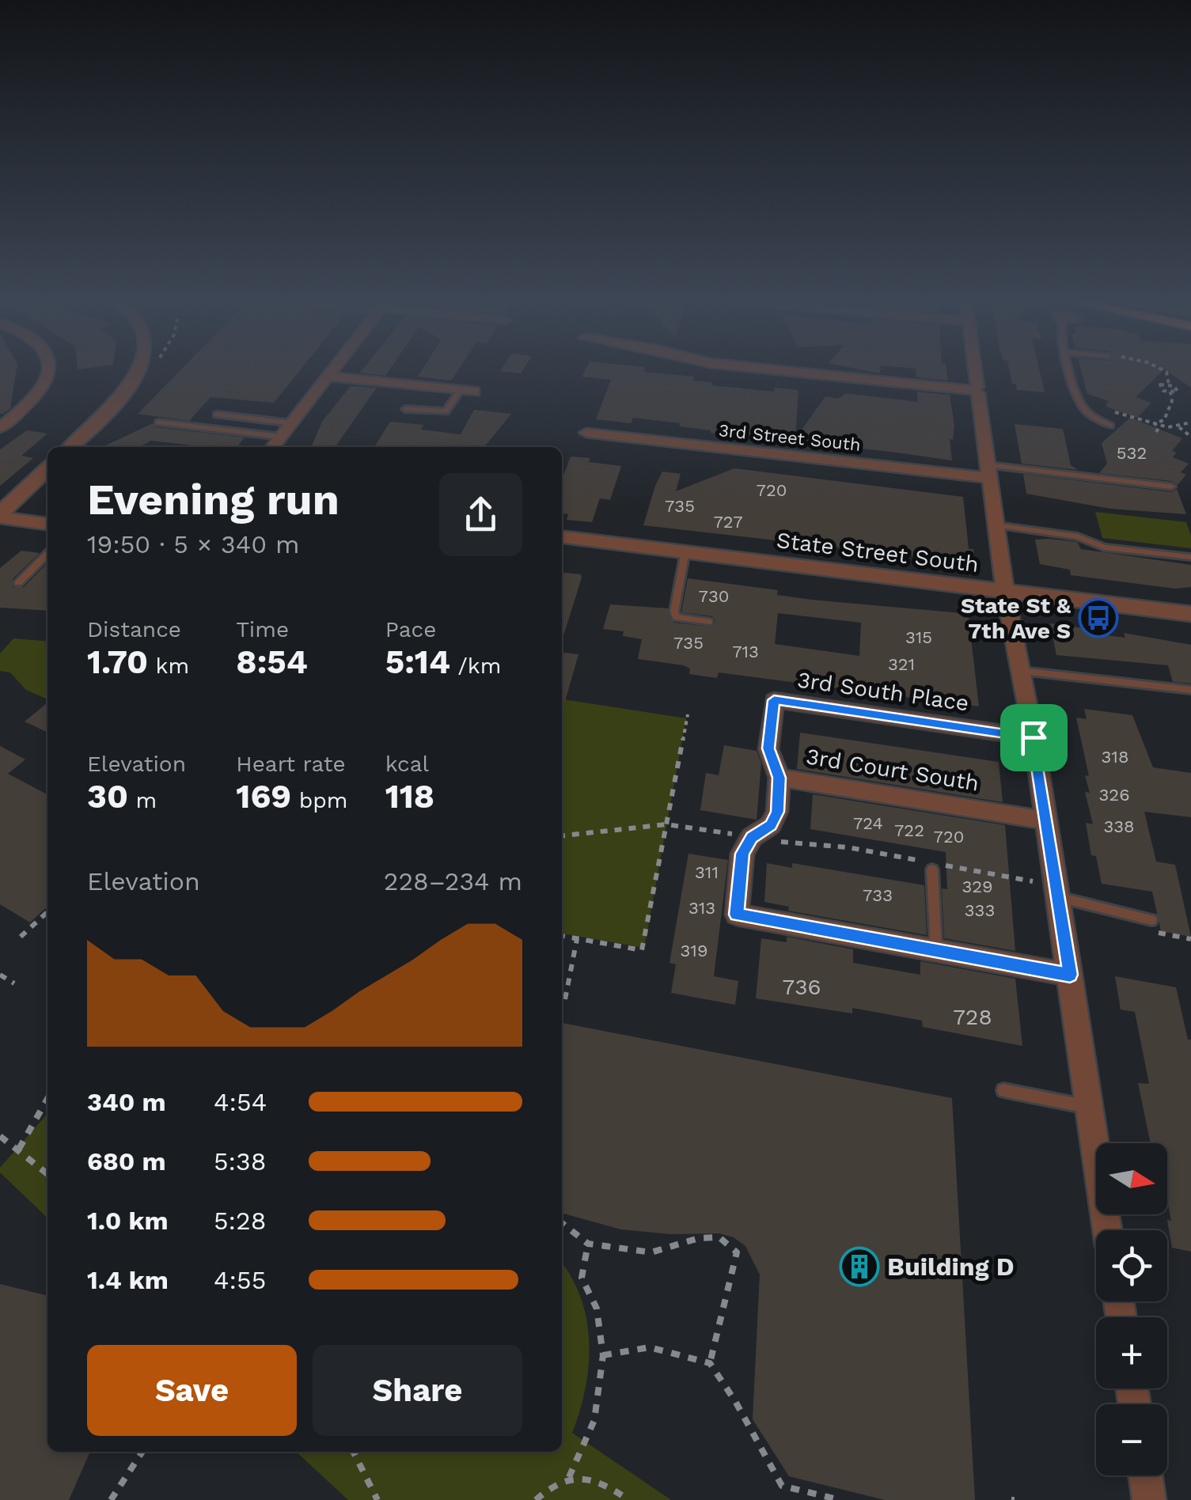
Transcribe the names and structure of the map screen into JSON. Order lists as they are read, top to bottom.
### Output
{
  "streets": {
    "street": [
      "3rd Street South",
      "State Street South",
      "3rd South Place",
      "3rd Court South"
    ]
  },
  "crossings": [
    ["3rd South Place", "3rd Court South"]
  ],
  "places": {
    "bus stop": ["State St & 7th Ave S"],
    "building": ["Building D"]
  },
  "house_numbers": [
    "532",
    "720",
    "735",
    "727",
    "730",
    "315",
    "735",
    "713",
    "321",
    "318",
    "326",
    "724",
    "338",
    "722",
    "720",
    "311",
    "329",
    "733",
    "313",
    "333",
    "319",
    "736",
    "728"
  ],
  "north": "right",
  "page": {
    "heading": ["Evening run", "19:50 · 5 × 340 m"],
    "stats": [
      ["Distance", "1.70 km"],
      ["Time", "8:54"],
      ["Pace", "5:14 /km"],
      ["Elevation", "30 m"],
      ["Heart rate", "169 bpm"],
      ["kcal", "118"]
    ],
    "chart": ["Elevation", "228–234 m"],
    "list": [
      {
        "name": "340 m",
        "note": "4:54"
      },
      {
        "name": "680 m",
        "note": "5:38"
      },
      {
        "name": "1.0 km",
        "note": "5:28"
      },
      {
        "name": "1.4 km",
        "note": "4:55"
      }
    ],
    "map_buttons": ["+", "−"],
    "buttons": ["Save", "Share"]
  }
}
